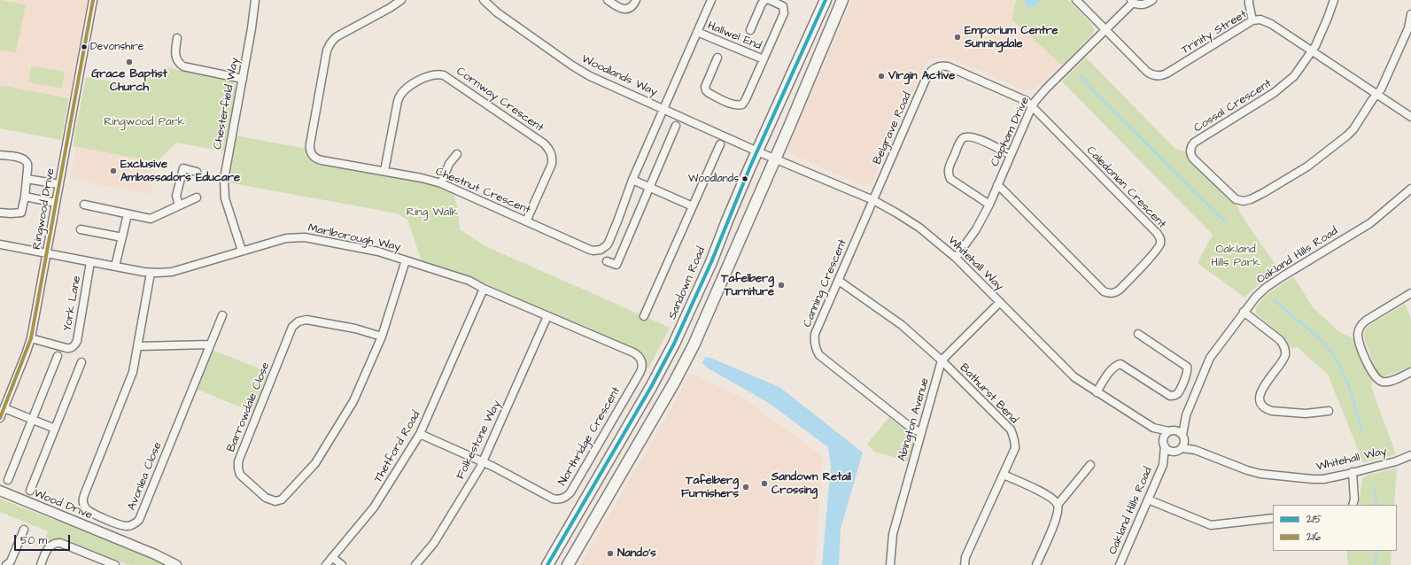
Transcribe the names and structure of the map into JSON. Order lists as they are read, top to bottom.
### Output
{
  "streets": {
    "main road": ["Sandown Road"],
    "street": [
      "Trinity Street",
      "Hallwel End",
      "Woodlands Way",
      "Cornway Crescent",
      "Chesterfield Way",
      "Cossal Crescent",
      "Belgrave Road",
      "Clapham Drive",
      "Caledonian Crescent",
      "Chestnut Crescent",
      "Ringwood Drive",
      "Marlborough Way",
      "Oakland Hills Road",
      "Whitehall Way",
      "Canning Crescent",
      "York Lane",
      "Bathurst Bend",
      "Barrowdale Close",
      "Abington Avenue",
      "Northridge Crescent",
      "Folkestone Way",
      "Thetford Road",
      "Avonlea Close",
      "Wood Drive"
    ]
  },
  "crossings": [
    ["Trinity Street", "Cossal Crescent"],
    ["Trinity Street", "Clapham Drive"],
    ["Hallwel End", "Chestnut Crescent"],
    ["Woodlands Way", "Chestnut Crescent"],
    ["Woodlands Way", "Whitehall Way"],
    ["Woodlands Way", "Sandown Road"],
    ["Cornway Crescent", "Chestnut Crescent"],
    ["Chesterfield Way", "Marlborough Way"],
    ["Belgrave Road", "Clapham Drive"],
    ["Belgrave Road", "Caledonian Crescent"],
    ["Belgrave Road", "Whitehall Way"],
    ["Belgrave Road", "Canning Crescent"],
    ["Clapham Drive", "Caledonian Crescent"],
    ["Clapham Drive", "Whitehall Way"],
    ["Ringwood Drive", "Marlborough Way"],
    ["Ringwood Drive", "York Lane"],
    ["Marlborough Way", "York Lane"],
    ["Marlborough Way", "Barrowdale Close"],
    ["Marlborough Way", "Northridge Crescent"],
    ["Marlborough Way", "Folkestone Way"],
    ["Marlborough Way", "Thetford Road"],
    ["Marlborough Way", "Avonlea Close"],
    ["Oakland Hills Road", "Whitehall Way"],
    ["Whitehall Way", "Sandown Road"],
    ["Whitehall Way", "Canning Crescent"],
    ["Whitehall Way", "Abington Avenue"],
    ["Canning Crescent", "Bathurst Bend"],
    ["Canning Crescent", "Abington Avenue"],
    ["Bathurst Bend", "Abington Avenue"],
    ["Northridge Crescent", "Folkestone Way"]
  ],
  "parks": ["Ringwood Park", "Ring Walk", "Oakland Hills Park"],
  "places": [
    "Emporium Centre Sunningdale",
    "Devonshire",
    "Grace Baptist Church",
    "Virgin Active",
    "Exclusive Ambassadors Educare",
    "Woodlands",
    "Tafelberg Turniture",
    "Sandown Retail Crossing",
    "Tafelberg Furnishers",
    "Nando's"
  ],
  "lines": ["transit line 215", "transit line 216"],
  "legend": ["215", "216"],
  "scale_bar": "50 m"
}
